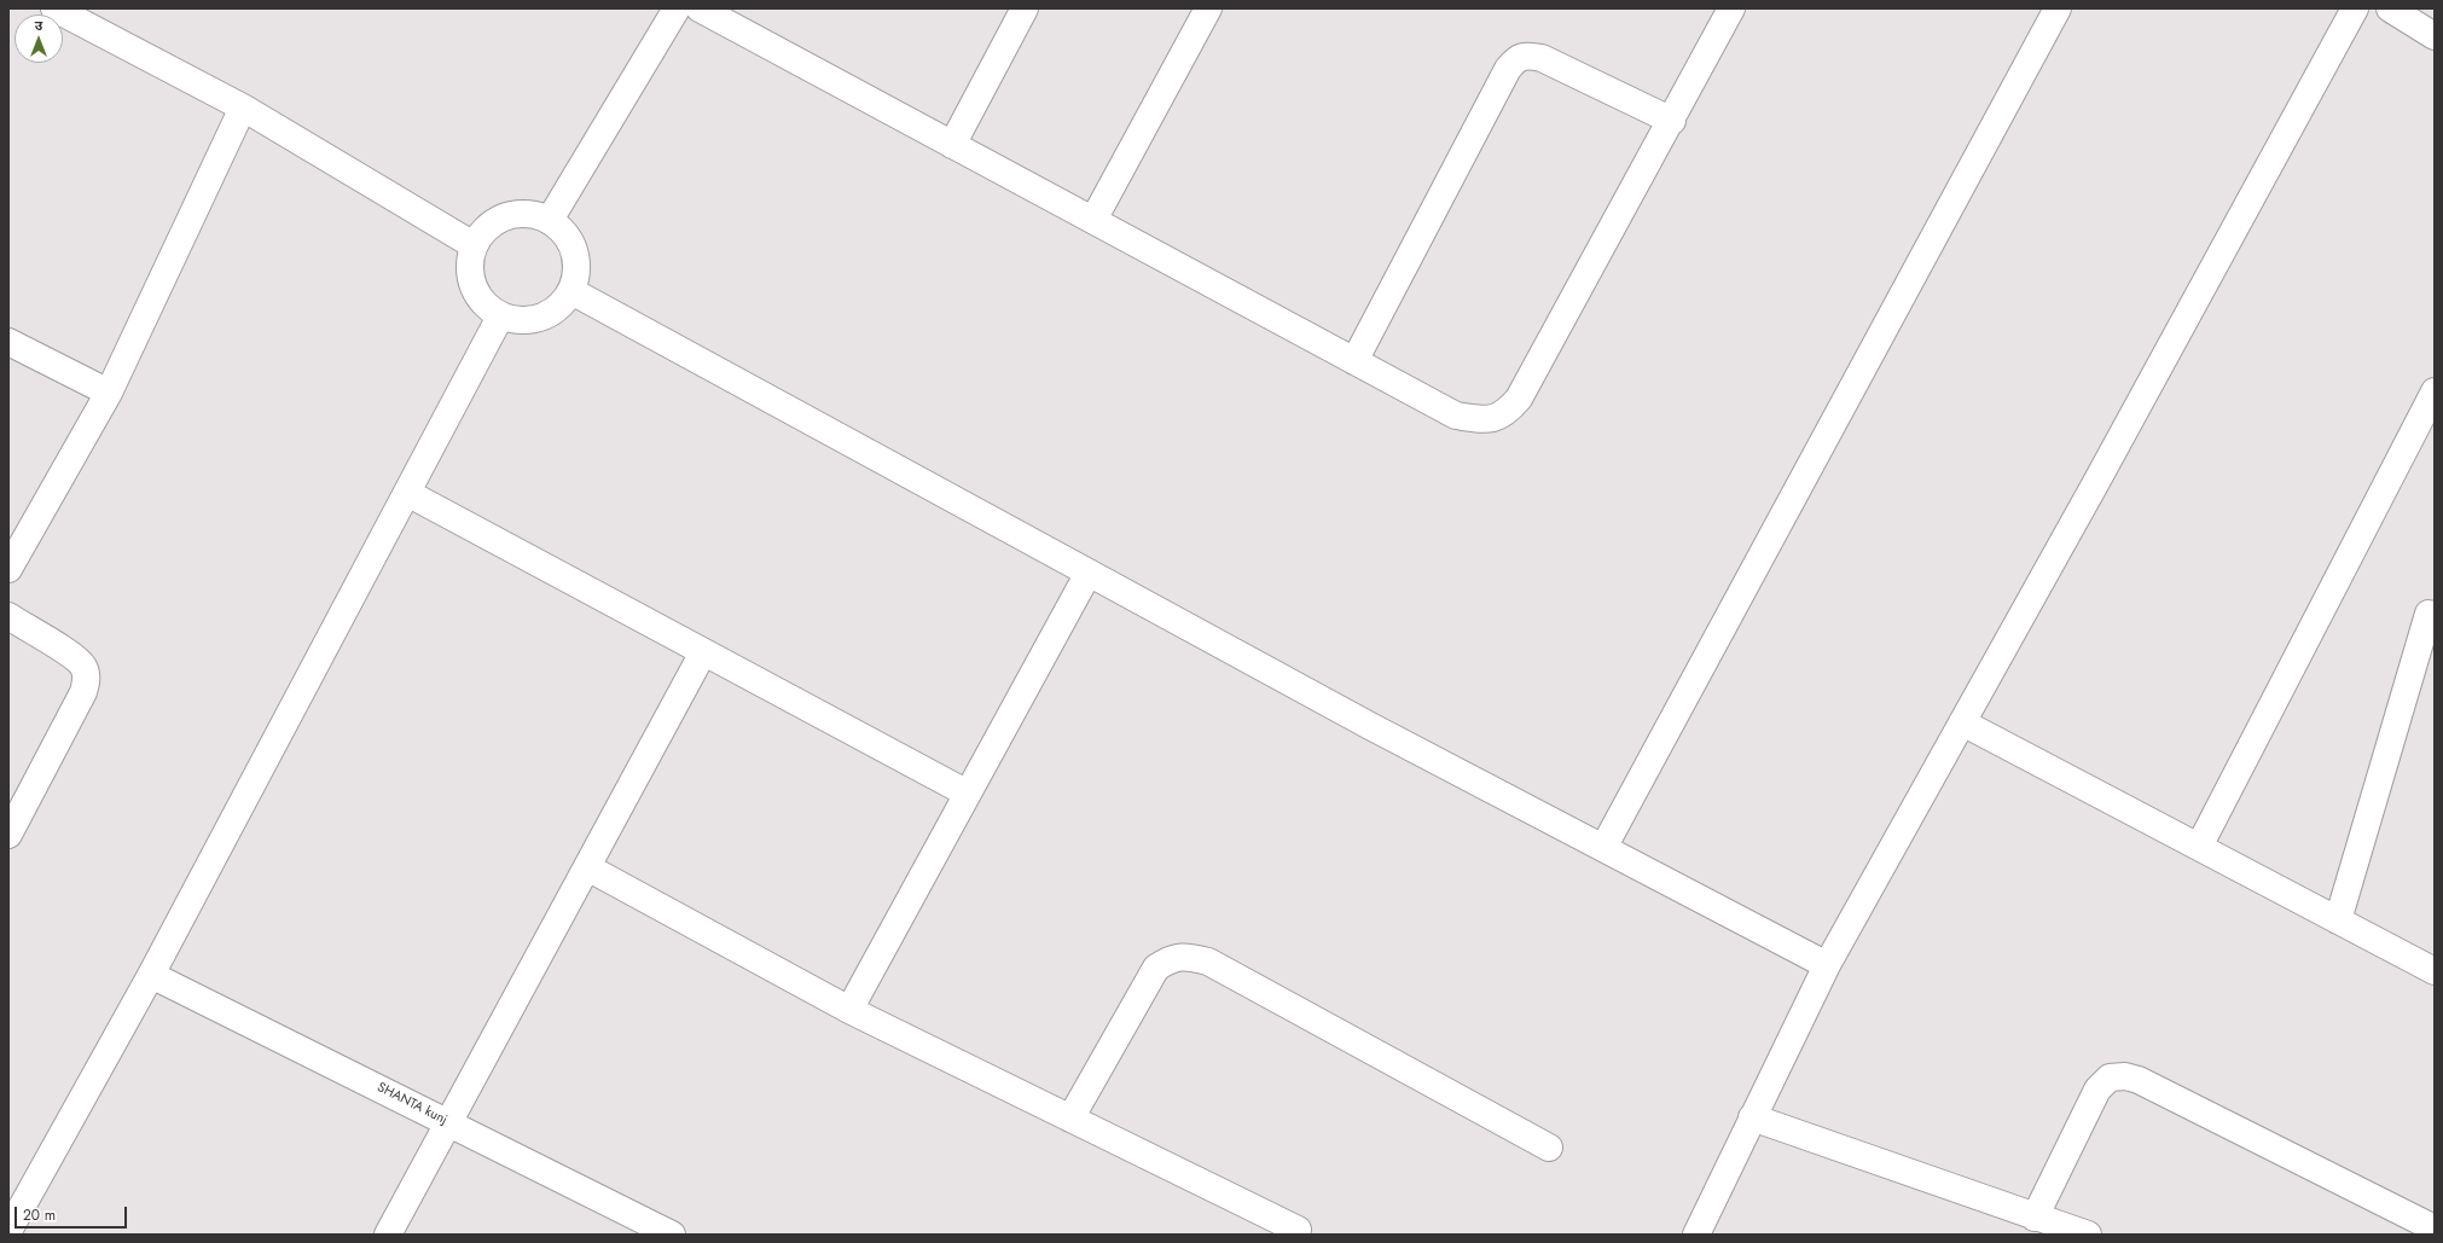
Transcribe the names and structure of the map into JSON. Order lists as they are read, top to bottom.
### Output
{
  "streets": {
    "street": ["SHANTA kunj"]
  },
  "scale_bar": "20 m",
  "north": "top"
}
